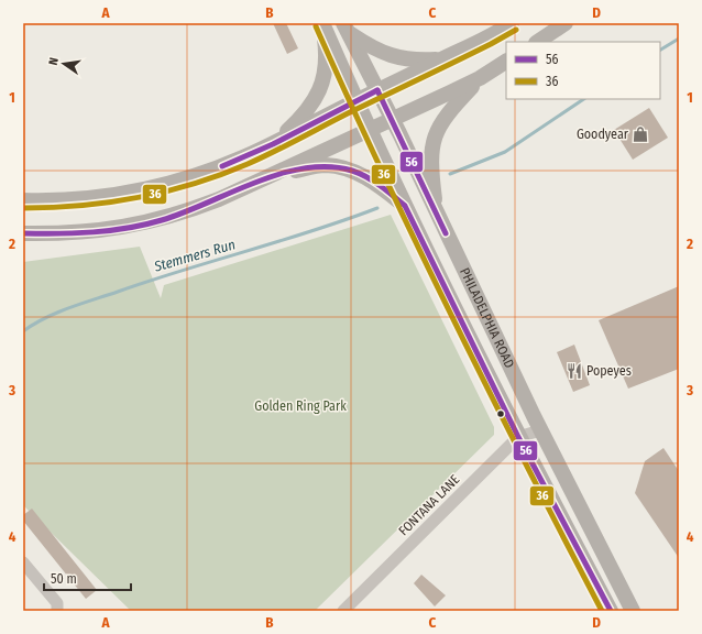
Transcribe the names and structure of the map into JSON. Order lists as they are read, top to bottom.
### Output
{
  "streets": {
    "main road": ["PHILADELPHIA ROAD"],
    "street": ["FONTANA LANE"]
  },
  "crossings": [
    ["PHILADELPHIA ROAD", "FONTANA LANE"]
  ],
  "water": ["Stemmers Run"],
  "parks": ["Golden Ring Park"],
  "places": {
    "shop": ["Goodyear"],
    "restaurant": ["Popeyes"]
  },
  "lines": ["transit line 36", "transit line 56"],
  "legend": ["56", "36"],
  "scale_bar": "50 m",
  "north": "left",
  "grid": {
    "columns": [
      "A",
      "B",
      "C",
      "D"
    ],
    "rows": [
      "1",
      "2",
      "3",
      "4"
    ]
  }
}
